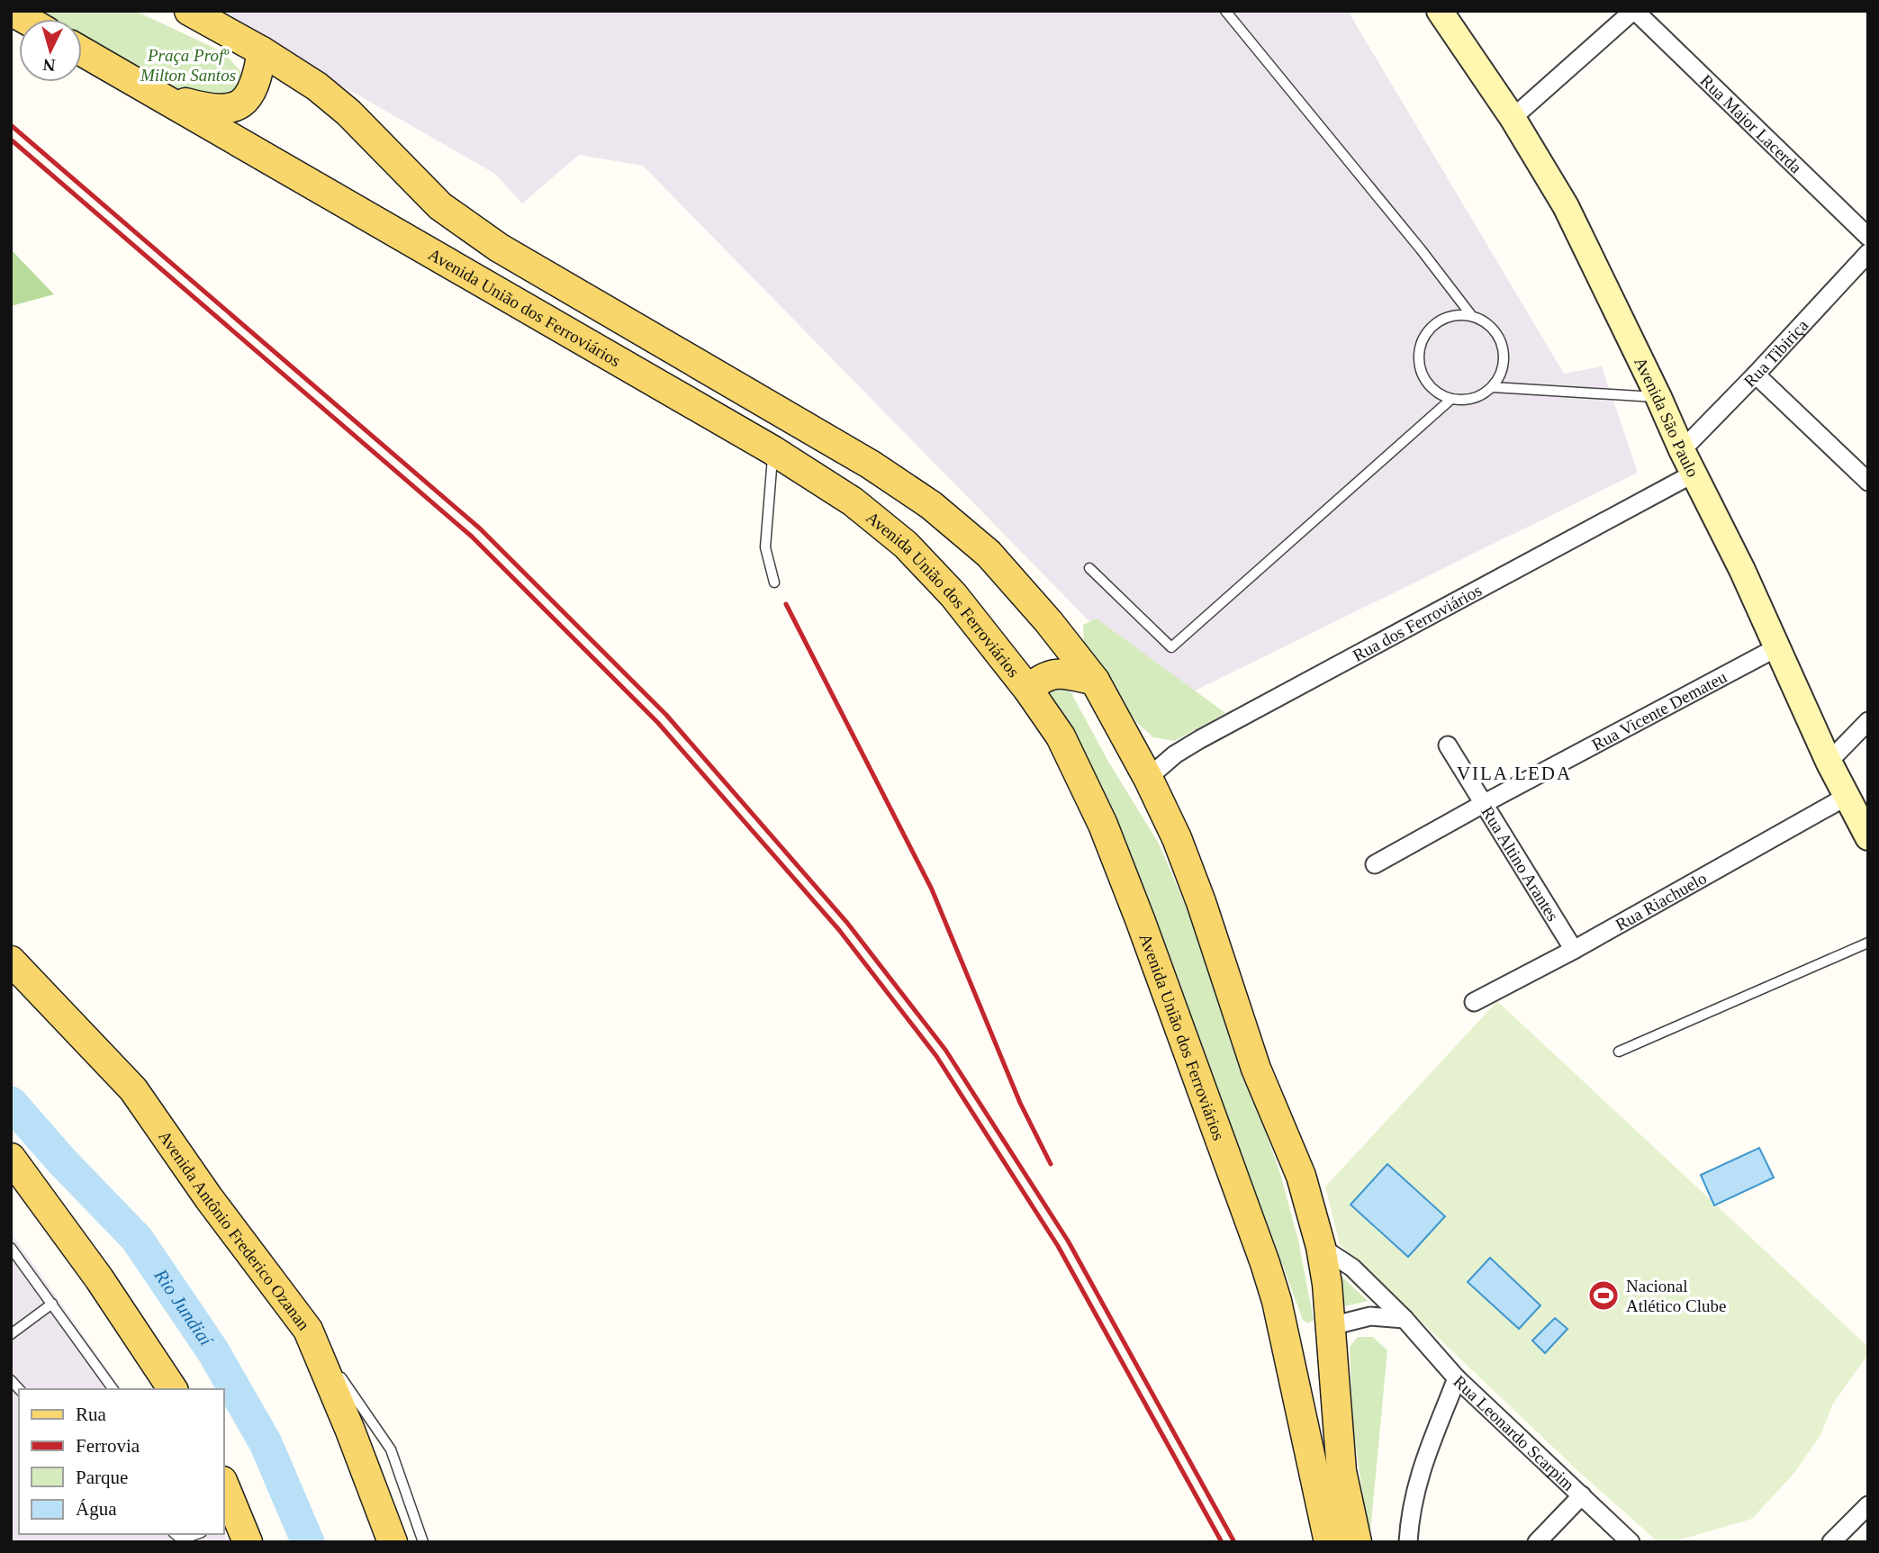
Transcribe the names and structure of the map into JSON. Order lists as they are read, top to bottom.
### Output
{
  "streets": {
    "main road": ["Avenida União dos Ferroviários", "Avenida São Paulo", "Avenida Antônio Frederico Ozanan"],
    "street": [
      "Rua Major Lacerda",
      "Rua Tibiriça",
      "Rua dos Ferroviários",
      "Rua Vicente Demateu",
      "Rua Altino Arantes",
      "Rua Riachuelo",
      "Rua Leonardo Scarpim"
    ]
  },
  "crossings": [
    ["Rua Tibiriça", "Avenida São Paulo"],
    ["Avenida São Paulo", "Rua dos Ferroviários"],
    ["Avenida São Paulo", "Rua Vicente Demateu"],
    ["Avenida São Paulo", "Rua Riachuelo"],
    ["Rua Vicente Demateu", "Rua Altino Arantes"],
    ["Rua Altino Arantes", "Rua Riachuelo"]
  ],
  "districts": ["VILA LEDA"],
  "water": ["Rio Jundiaí"],
  "parks": ["Praça Profº Milton Santos"],
  "places": {
    "sports": ["Nacional Atlético Clube"]
  },
  "legend": [
    "Rua",
    "Ferrovia",
    "Parque",
    "Água"
  ],
  "north": "bottom"
}
